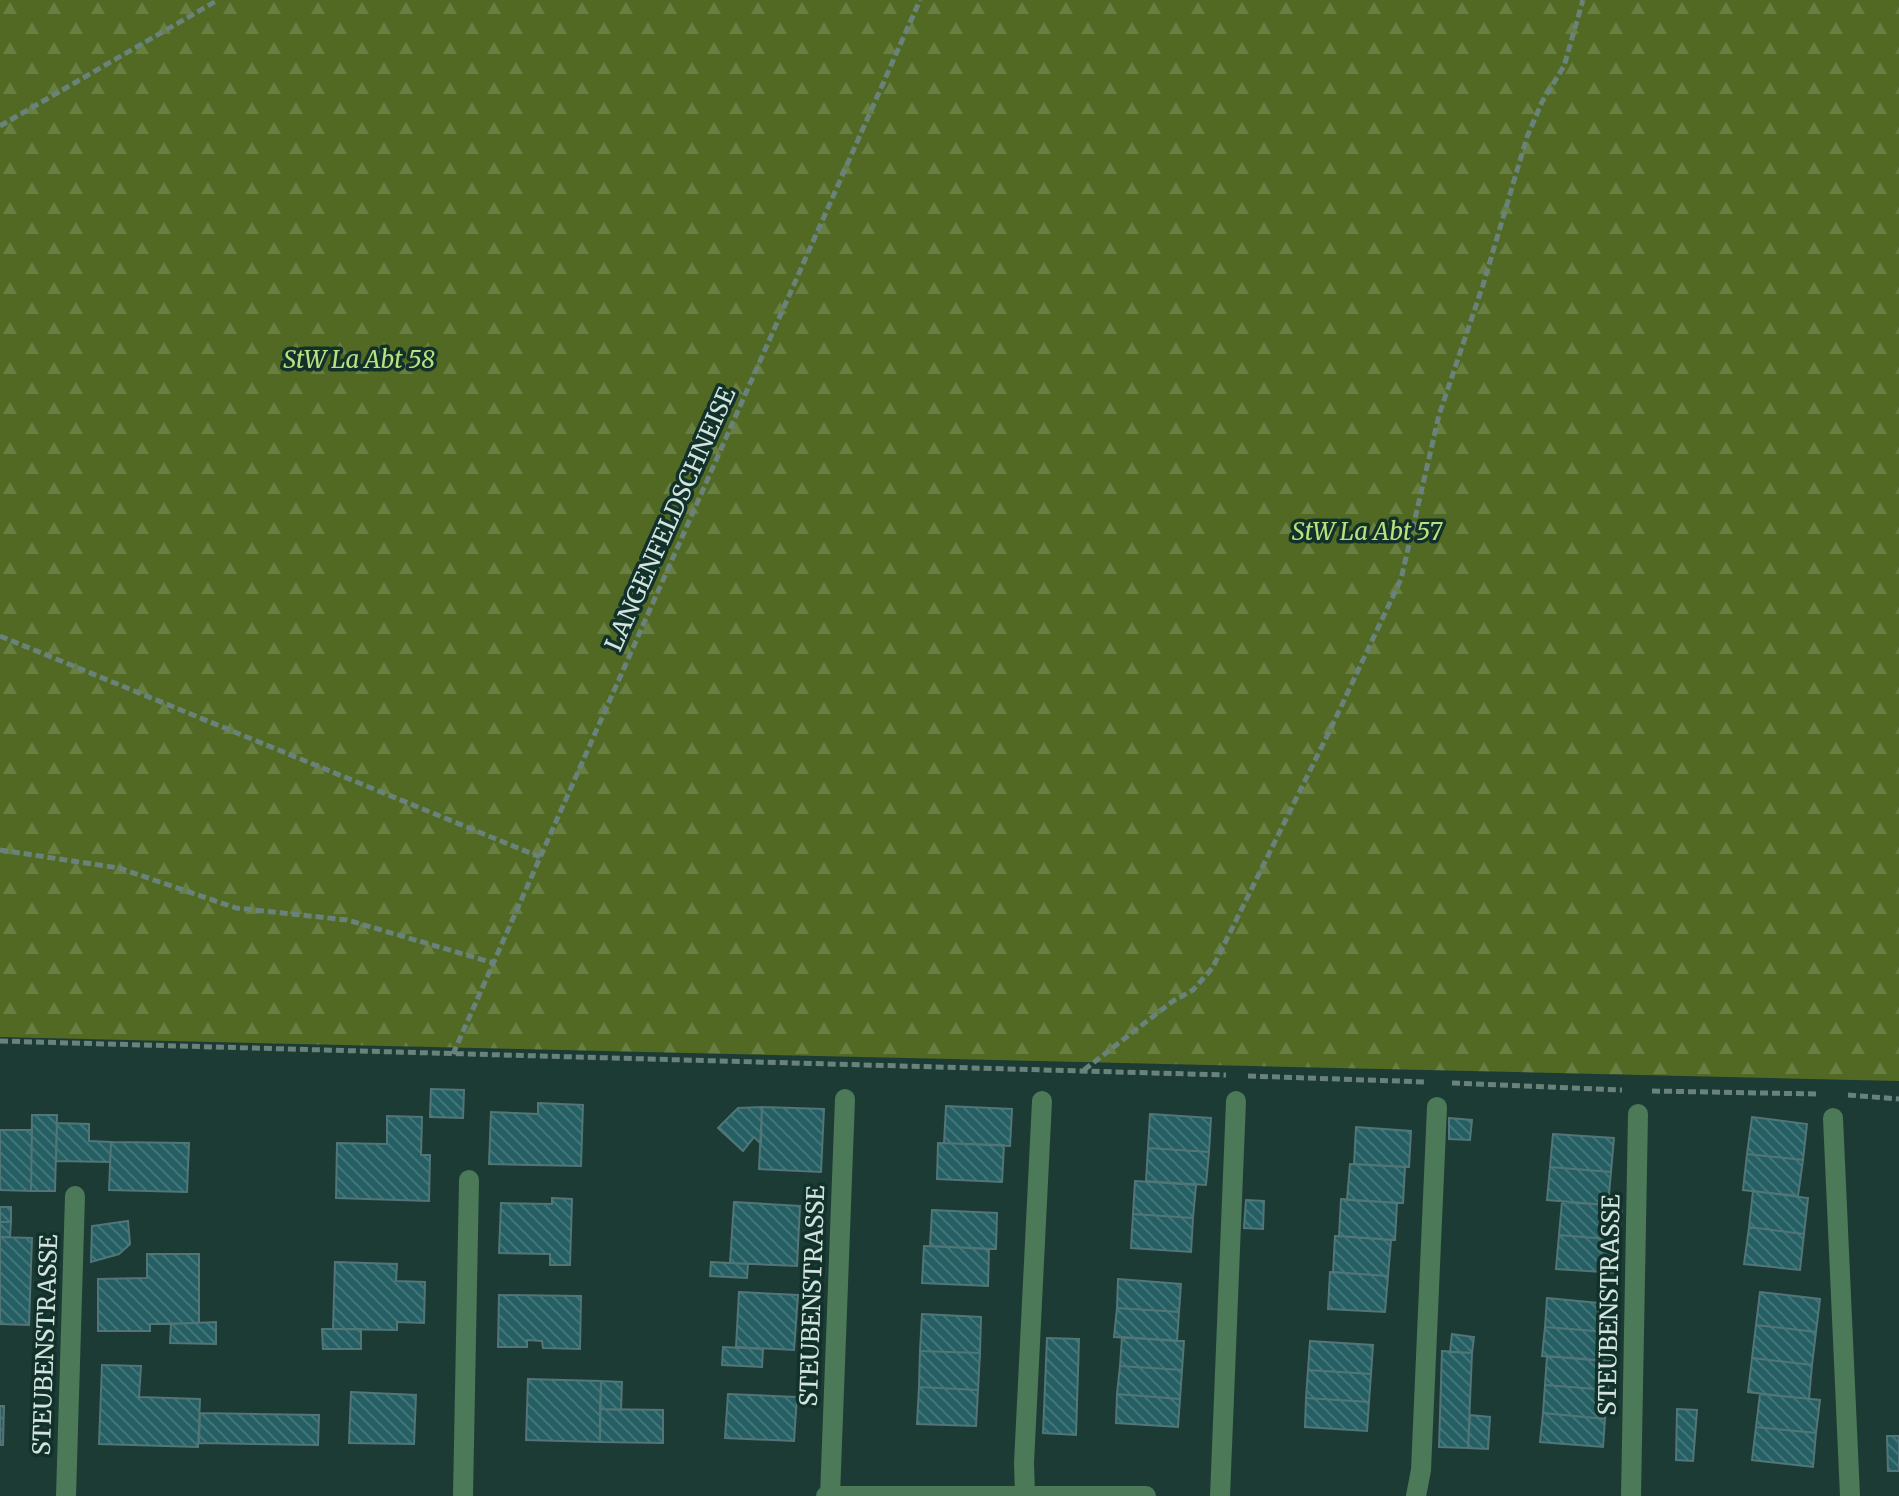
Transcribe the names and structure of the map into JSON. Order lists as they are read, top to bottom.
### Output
{
  "streets": {
    "street": ["STEUBENSTRASSE"],
    "path": ["LANGENFELDSCHNEISE"]
  },
  "parks": ["StW La Abt 58", "StW La Abt 57"]
}
